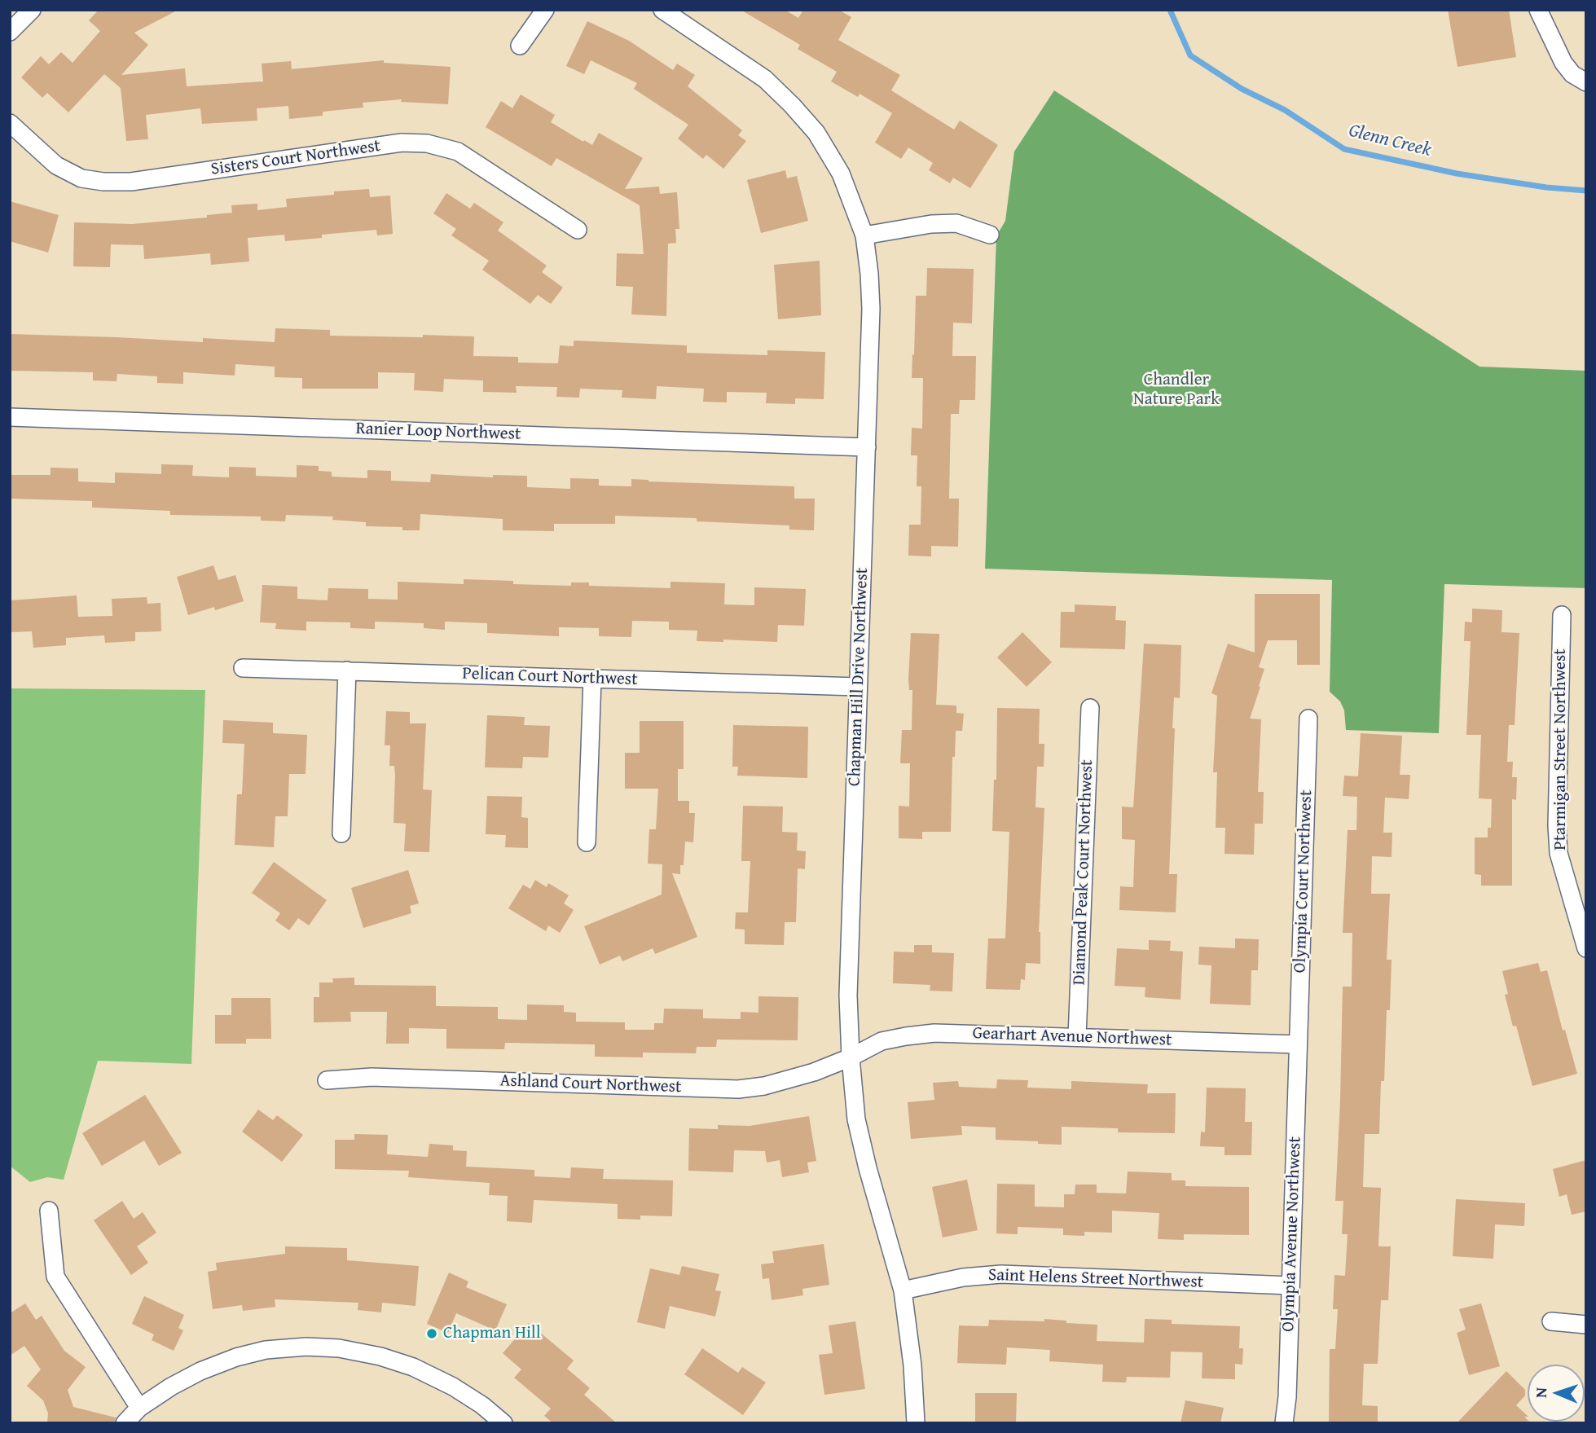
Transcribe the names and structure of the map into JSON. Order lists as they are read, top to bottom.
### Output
{
  "streets": {
    "street": [
      "Sisters Court Northwest",
      "Ranier Loop Northwest",
      "Pelican Court Northwest",
      "Chapman Hill Drive Northwest",
      "Ptarmigan Street Northwest",
      "Diamond Peak Court Northwest",
      "Olympia Court Northwest",
      "Gearhart Avenue Northwest",
      "Ashland Court Northwest",
      "Olympia Avenue Northwest",
      "Saint Helens Street Northwest"
    ]
  },
  "crossings": [
    ["Ranier Loop Northwest", "Chapman Hill Drive Northwest"],
    ["Pelican Court Northwest", "Chapman Hill Drive Northwest"],
    ["Chapman Hill Drive Northwest", "Gearhart Avenue Northwest"],
    ["Chapman Hill Drive Northwest", "Ashland Court Northwest"],
    ["Chapman Hill Drive Northwest", "Saint Helens Street Northwest"],
    ["Diamond Peak Court Northwest", "Gearhart Avenue Northwest"],
    ["Olympia Court Northwest", "Gearhart Avenue Northwest"],
    ["Olympia Court Northwest", "Olympia Avenue Northwest"],
    ["Gearhart Avenue Northwest", "Ashland Court Northwest"],
    ["Gearhart Avenue Northwest", "Olympia Avenue Northwest"],
    ["Olympia Avenue Northwest", "Saint Helens Street Northwest"]
  ],
  "water": ["Glenn Creek"],
  "parks": ["Chandler Nature Park"],
  "places": ["Chapman Hill"],
  "north": "left"
}
